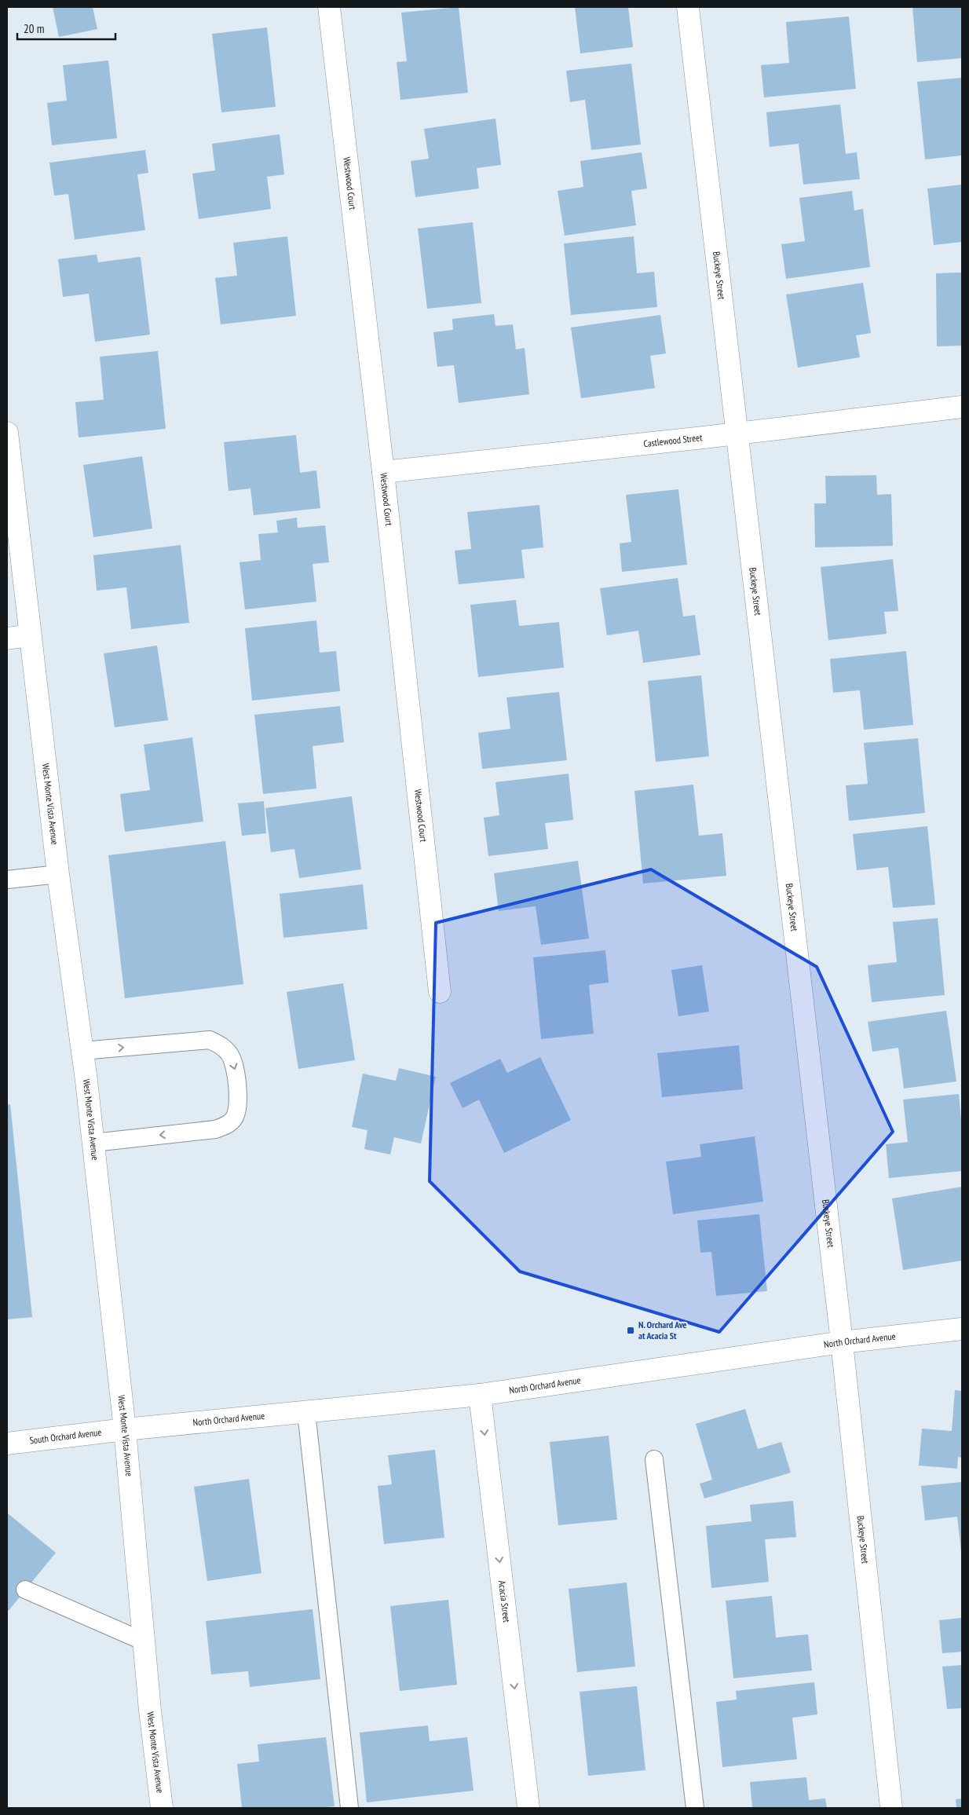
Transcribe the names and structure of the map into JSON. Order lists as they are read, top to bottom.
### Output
{
  "streets": {
    "street": [
      "Westwood Court",
      "Buckeye Street",
      "Castlewood Street",
      "West Monte Vista Avenue",
      "North Orchard Avenue",
      "South Orchard Avenue",
      "Acacia Street"
    ]
  },
  "crossings": [
    ["Westwood Court", "Castlewood Street"],
    ["Buckeye Street", "Castlewood Street"],
    ["Buckeye Street", "North Orchard Avenue"],
    ["West Monte Vista Avenue", "North Orchard Avenue"],
    ["West Monte Vista Avenue", "South Orchard Avenue"],
    ["North Orchard Avenue", "South Orchard Avenue"],
    ["North Orchard Avenue", "Acacia Street"]
  ],
  "one_way": ["Acacia Street"],
  "places": {
    "transit": ["N. Orchard Ave at Acacia St"]
  },
  "scale_bar": "20 m"
}
